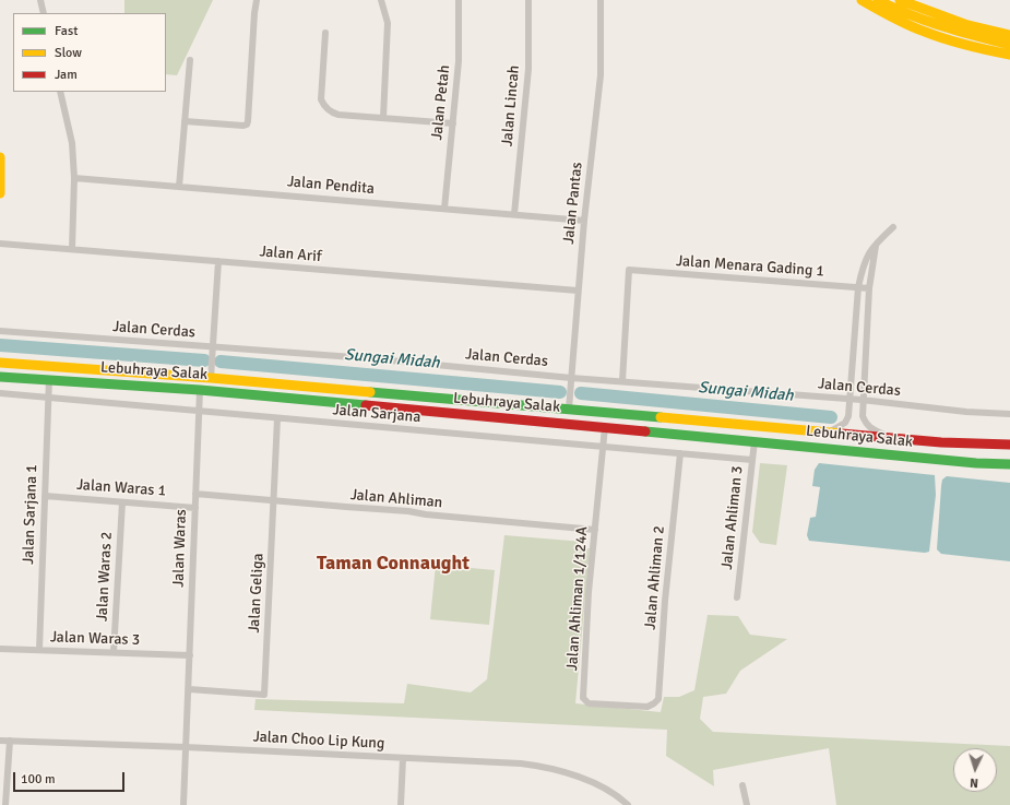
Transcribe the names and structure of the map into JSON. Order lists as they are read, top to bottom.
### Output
{
  "streets": {
    "main road": ["Lebuhraya Salak"],
    "street": [
      "Jalan Petah",
      "Jalan Lincah",
      "Jalan Pendita",
      "Jalan Pantas",
      "Jalan Arif",
      "Jalan Menara Gading 1",
      "Jalan Cerdas",
      "Jalan Sarjana",
      "Jalan Waras 1",
      "Jalan Ahliman",
      "Jalan Sarjana 1",
      "Jalan Ahliman 3",
      "Jalan Waras",
      "Jalan Waras 2",
      "Jalan Ahliman 2",
      "Jalan Geliga",
      "Jalan Ahliman 1/124A",
      "Jalan Waras 3",
      "Jalan Choo Lip Kung"
    ]
  },
  "crossings": [
    ["Jalan Petah", "Jalan Pendita"],
    ["Jalan Lincah", "Jalan Pendita"],
    ["Jalan Pendita", "Jalan Pantas"],
    ["Jalan Pantas", "Jalan Arif"],
    ["Jalan Pantas", "Jalan Cerdas"],
    ["Jalan Pantas", "Lebuhraya Salak"],
    ["Jalan Menara Gading 1", "Jalan Cerdas"],
    ["Lebuhraya Salak", "Jalan Sarjana 1"],
    ["Lebuhraya Salak", "Jalan Ahliman 3"],
    ["Lebuhraya Salak", "Jalan Waras"],
    ["Lebuhraya Salak", "Jalan Ahliman 1/124A"],
    ["Jalan Sarjana", "Jalan Sarjana 1"],
    ["Jalan Sarjana", "Jalan Ahliman 3"],
    ["Jalan Sarjana", "Jalan Waras"],
    ["Jalan Sarjana", "Jalan Ahliman 2"],
    ["Jalan Sarjana", "Jalan Geliga"],
    ["Jalan Sarjana", "Jalan Ahliman 1/124A"],
    ["Jalan Waras 1", "Jalan Sarjana 1"],
    ["Jalan Waras 1", "Jalan Waras"],
    ["Jalan Waras 1", "Jalan Waras 2"],
    ["Jalan Ahliman", "Jalan Waras"],
    ["Jalan Ahliman", "Jalan Geliga"],
    ["Jalan Ahliman", "Jalan Ahliman 1/124A"],
    ["Jalan Sarjana 1", "Jalan Waras 3"],
    ["Jalan Waras", "Jalan Geliga"],
    ["Jalan Waras", "Jalan Waras 3"],
    ["Jalan Waras", "Jalan Choo Lip Kung"],
    ["Jalan Waras 2", "Jalan Waras 3"],
    ["Jalan Ahliman 2", "Jalan Ahliman 1/124A"]
  ],
  "districts": ["Taman Connaught"],
  "water": ["Sungai Midah"],
  "legend": ["Fast", "Slow", "Jam"],
  "scale_bar": "100 m",
  "north": "bottom"
}
